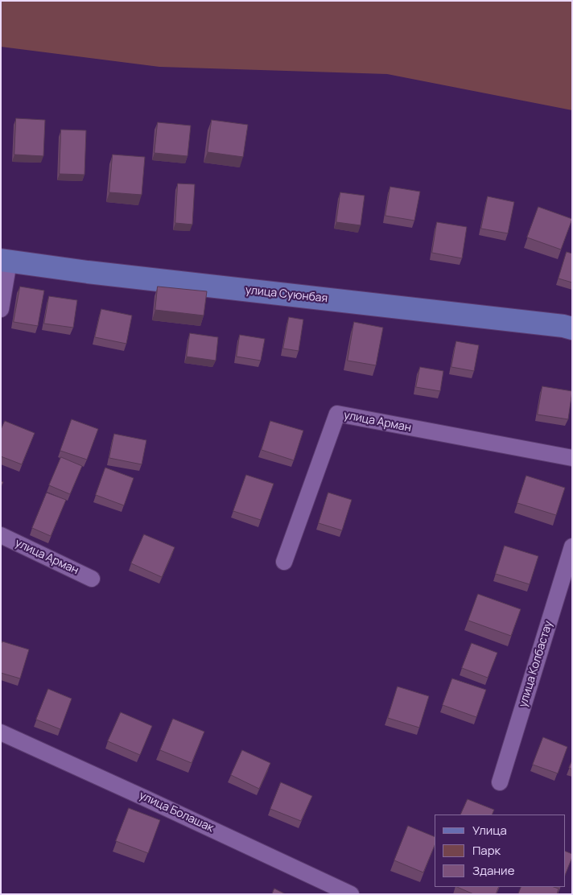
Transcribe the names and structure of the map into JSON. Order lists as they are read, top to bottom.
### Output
{
  "streets": {
    "main road": ["улица Суюнбая"],
    "street": ["улица Арман", "улица Колбастау", "улица Болашак"]
  },
  "legend": ["Улица", "Парк", "Здание"]
}
